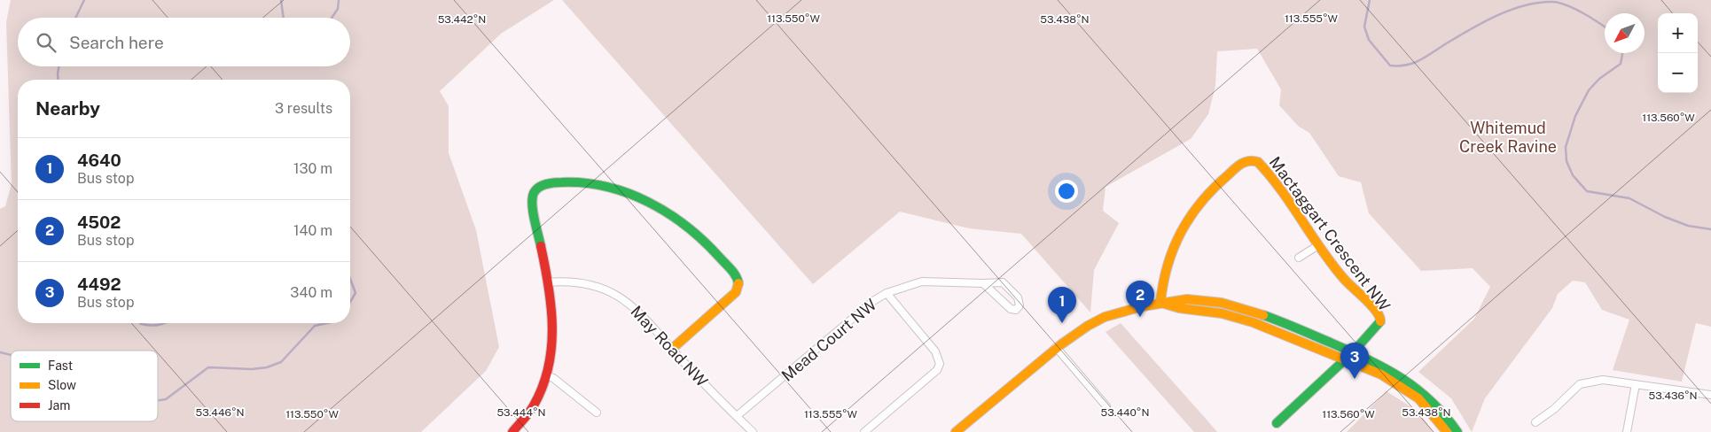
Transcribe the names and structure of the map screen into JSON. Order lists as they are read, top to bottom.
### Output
{
  "streets": {
    "street": ["Mactaggart Crescent NW", "Mead Court NW", "May Road NW"]
  },
  "crossings": [
    ["Mead Court NW", "May Road NW"]
  ],
  "parks": ["Whitemud Creek Ravine"],
  "legend": ["Fast", "Slow", "Jam"],
  "north": "bottom left",
  "page": {
    "map_buttons": ["+", "−"],
    "search": "Search here",
    "heading": ["Nearby", "3 results"],
    "list": [
      {
        "mark": "1",
        "name": "4640",
        "note": "Bus stop",
        "value": "130 m"
      },
      {
        "mark": "2",
        "name": "4502",
        "note": "Bus stop",
        "value": "140 m"
      },
      {
        "mark": "3",
        "name": "4492",
        "note": "Bus stop",
        "value": "340 m"
      }
    ],
    "pins": ["2", "1", "3"]
  },
  "coordinates": [
    "113.550°W",
    "113.555°W",
    "53.442°N",
    "53.438°N",
    "113.560°W",
    "53.436°N",
    "53.446°N",
    "53.444°N",
    "53.440°N"
  ]
}
